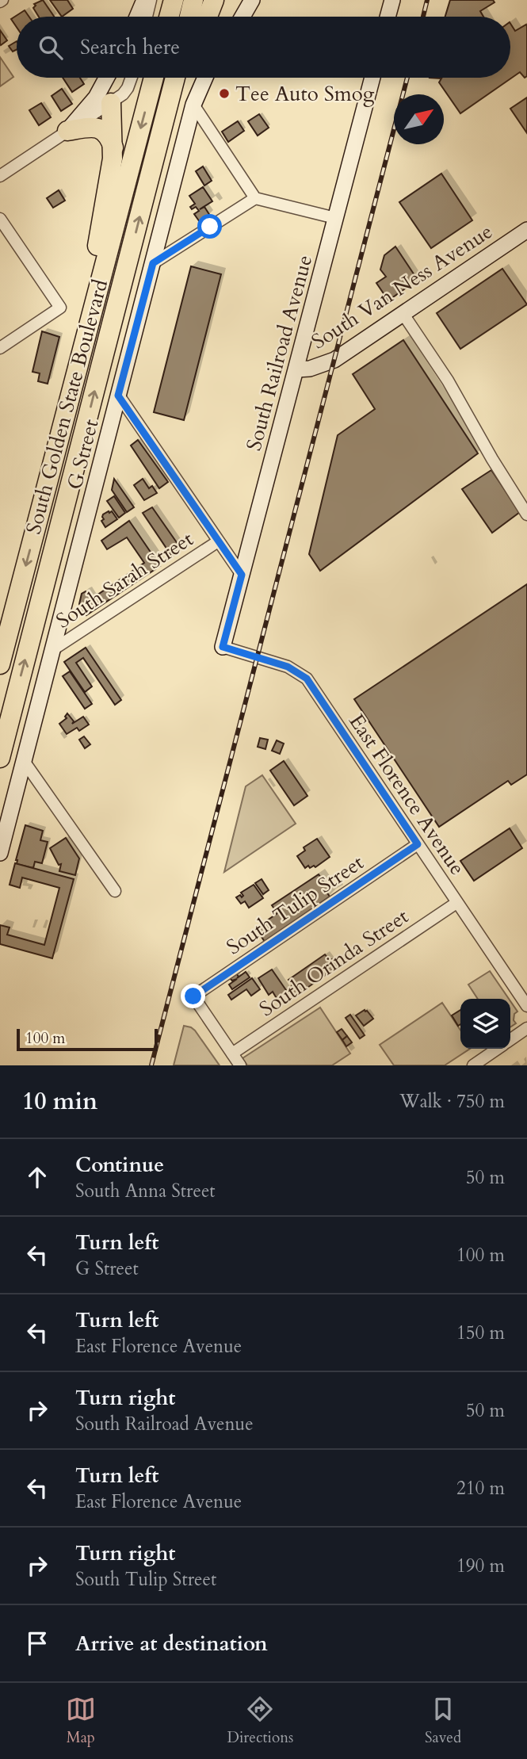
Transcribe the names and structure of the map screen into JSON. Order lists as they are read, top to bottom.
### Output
{
  "streets": {
    "highway": ["South Golden State Boulevard"],
    "street": [
      "South Van Ness Avenue",
      "South Railroad Avenue",
      "G Street",
      "South Sarah Street",
      "East Florence Avenue",
      "South Tulip Street",
      "South Orinda Street"
    ]
  },
  "crossings": [
    ["South Van Ness Avenue", "South Railroad Avenue"],
    ["South Railroad Avenue", "East Florence Avenue"],
    ["G Street", "South Sarah Street"],
    ["East Florence Avenue", "South Tulip Street"],
    ["East Florence Avenue", "South Orinda Street"],
    ["South Tulip Street", "South Orinda Street"]
  ],
  "places": ["Tee Auto Smog"],
  "scale_bar": "100 m",
  "north": "top right",
  "page": {
    "search": "Search here",
    "scale": "100 m",
    "heading": ["10 min", "Walk · 750 m"],
    "list": [
      ["Continue", "South Anna Street", "50 m"],
      ["Turn left", "G Street", "100 m"],
      ["Turn left", "East Florence Avenue", "150 m"],
      ["Turn right", "South Railroad Avenue", "50 m"],
      ["Turn left", "East Florence Avenue", "210 m"],
      ["Turn right", "South Tulip Street", "190 m"],
      "Arrive at destination"
    ],
    "nav": ["Map", "Directions", "Saved"]
  }
}
